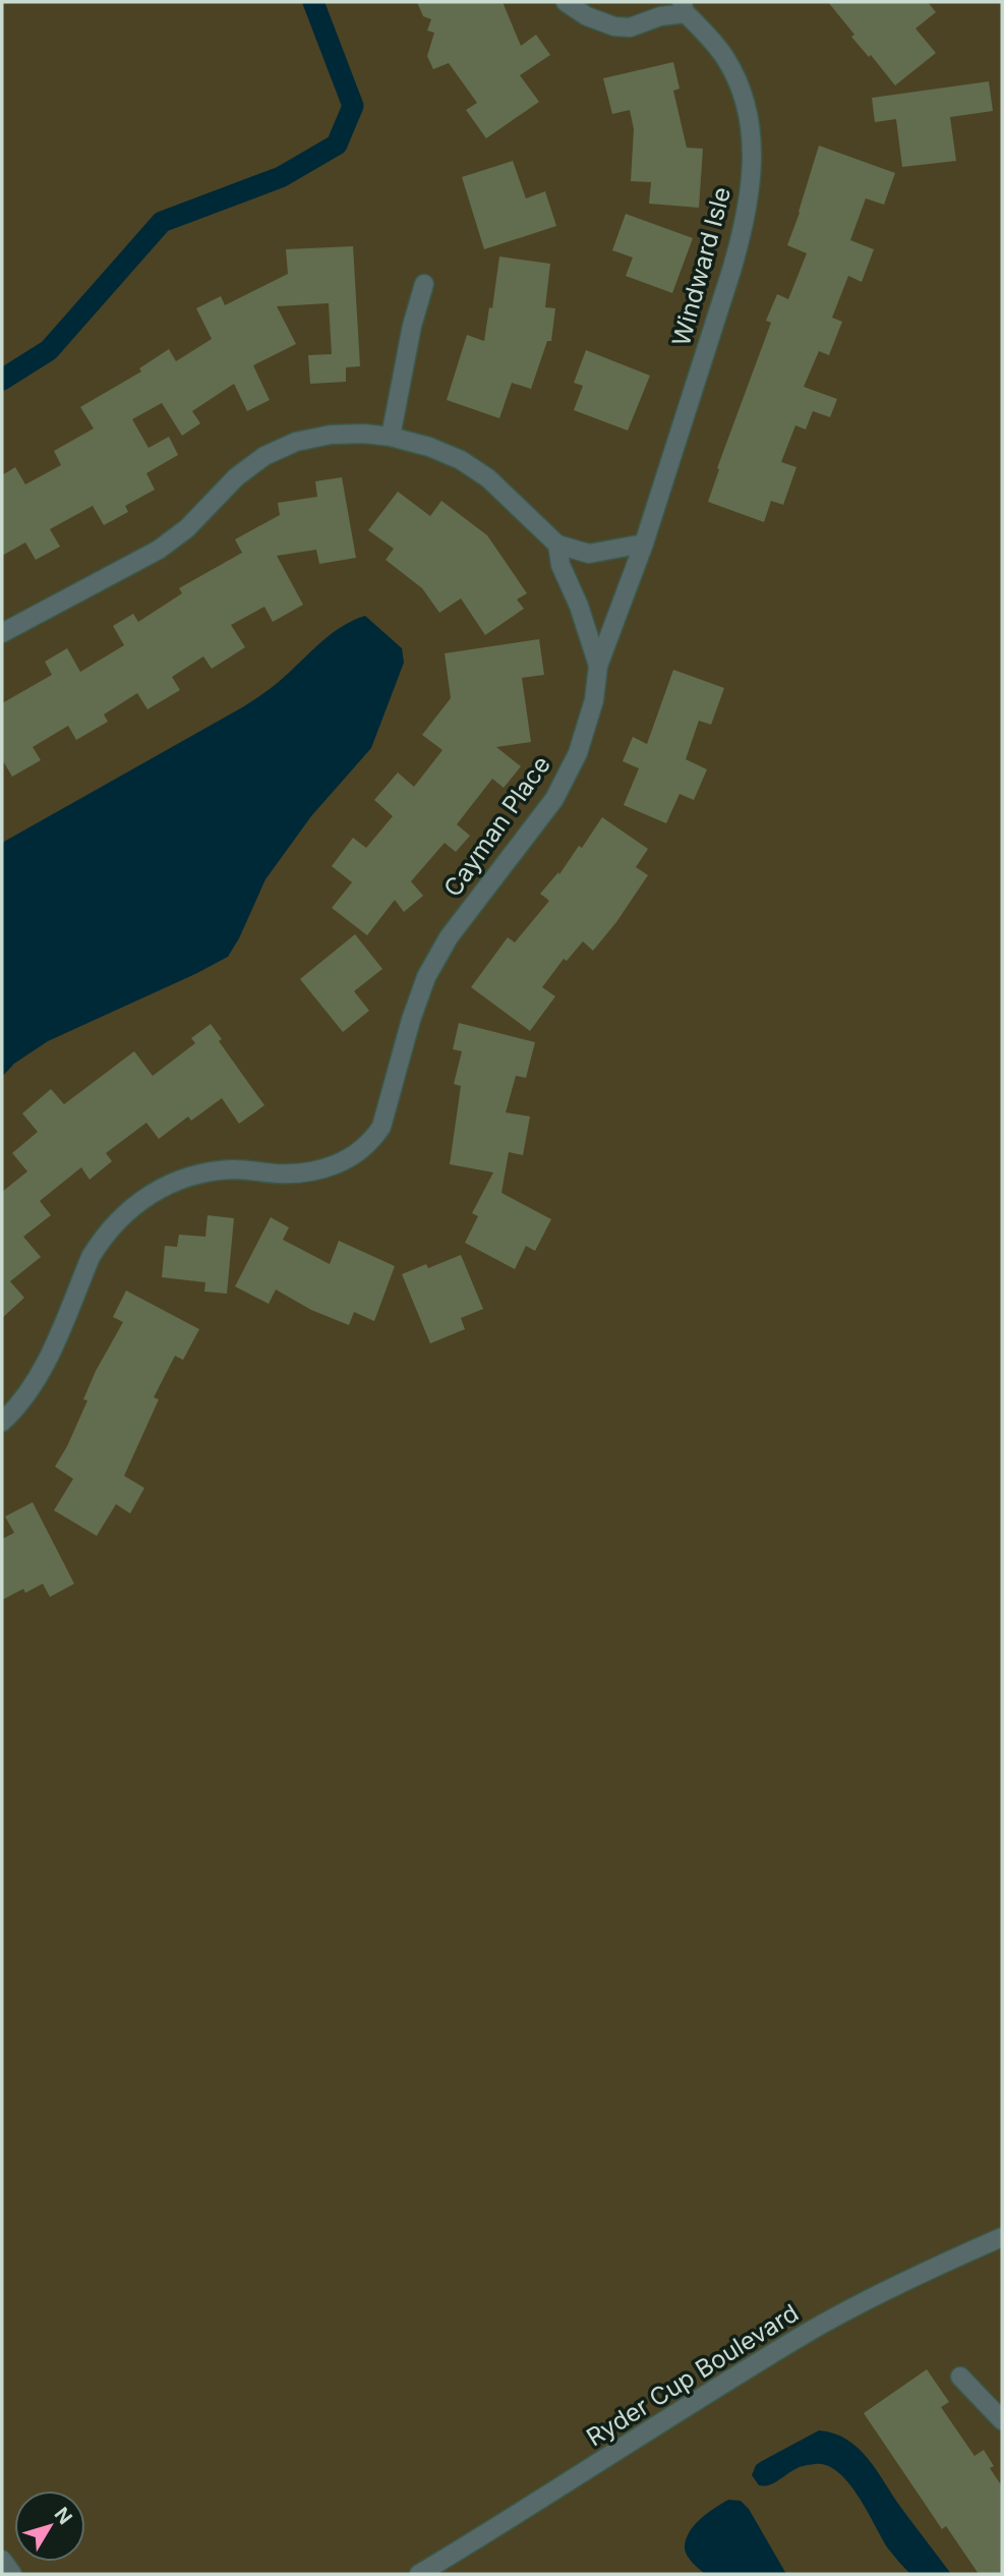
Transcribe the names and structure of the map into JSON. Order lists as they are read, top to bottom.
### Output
{
  "streets": {
    "street": ["Windward Isle", "Cayman Place", "Ryder Cup Boulevard"]
  },
  "crossings": [
    ["Windward Isle", "Cayman Place"]
  ],
  "north": "top right"
}
